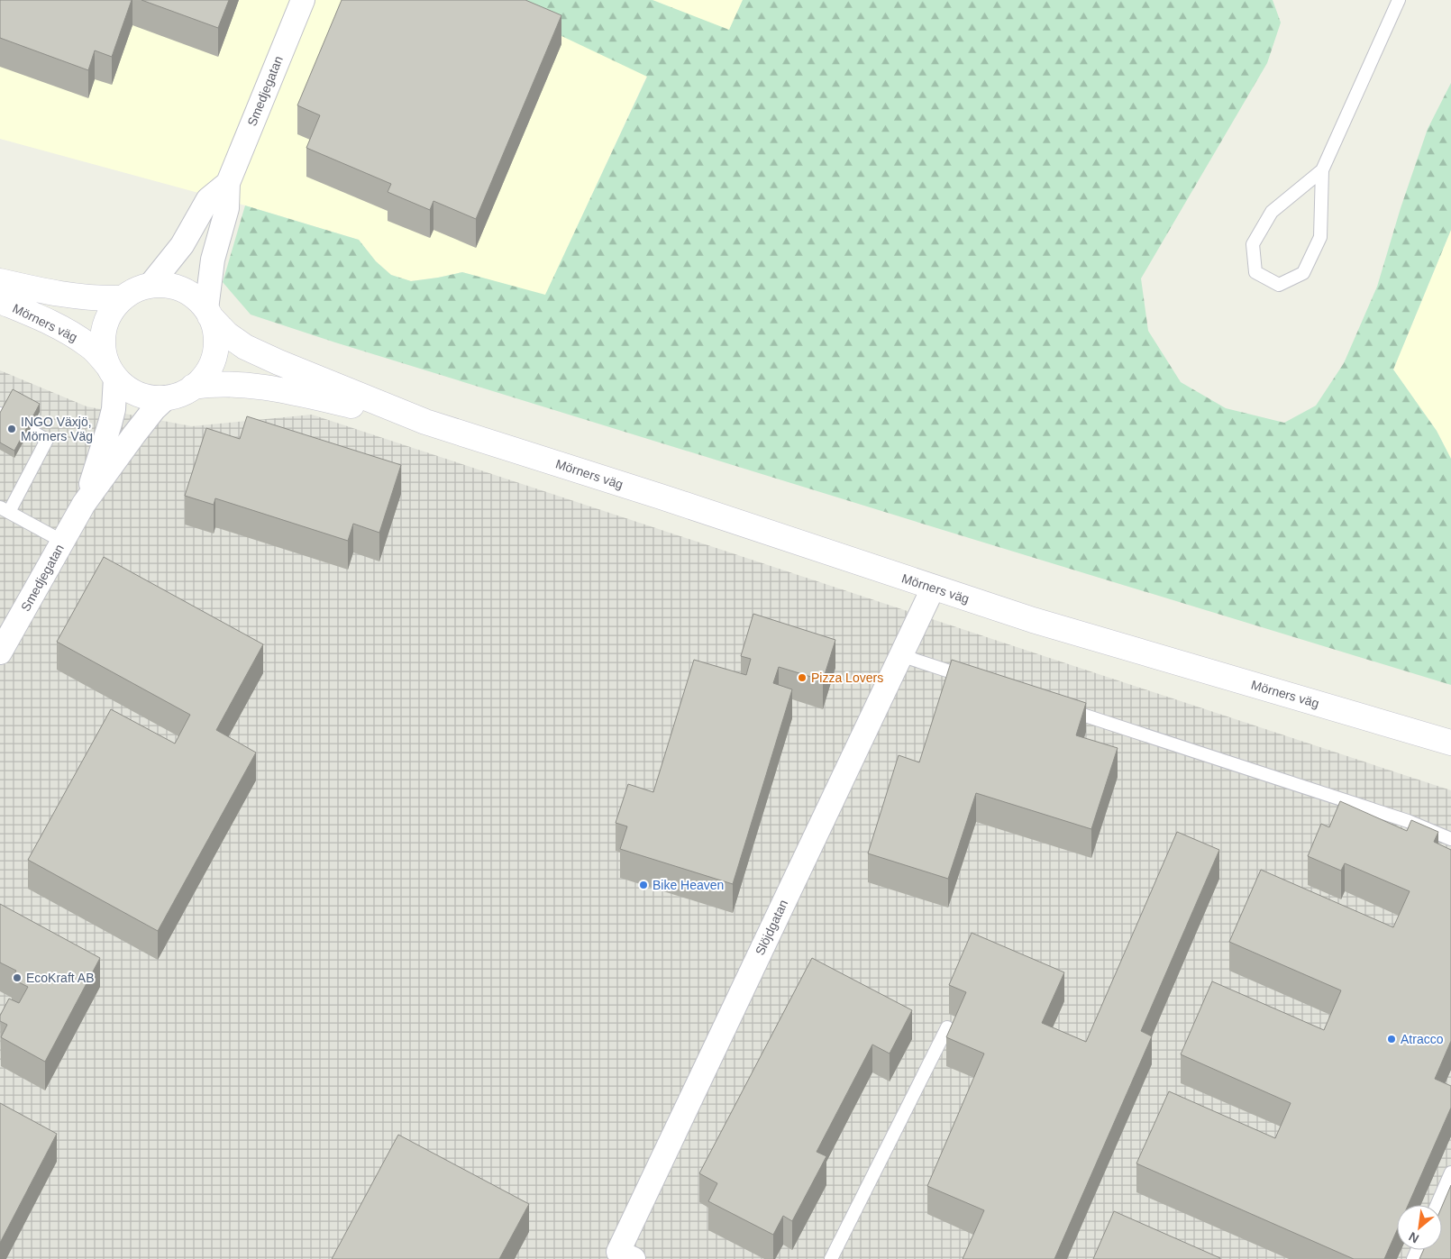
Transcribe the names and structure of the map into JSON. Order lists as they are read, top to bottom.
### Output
{
  "streets": {
    "main road": ["Mörners väg"],
    "street": ["Smedjegatan", "Slöjdgatan"]
  },
  "crossings": [
    ["Smedjegatan", "Mörners väg"],
    ["Mörners väg", "Slöjdgatan"]
  ],
  "places": [
    "INGO Växjö, Mörners Väg",
    "Pizza Lovers",
    "Bike Heaven",
    "EcoKraft AB",
    "Atracco"
  ],
  "north": "bottom left"
}
